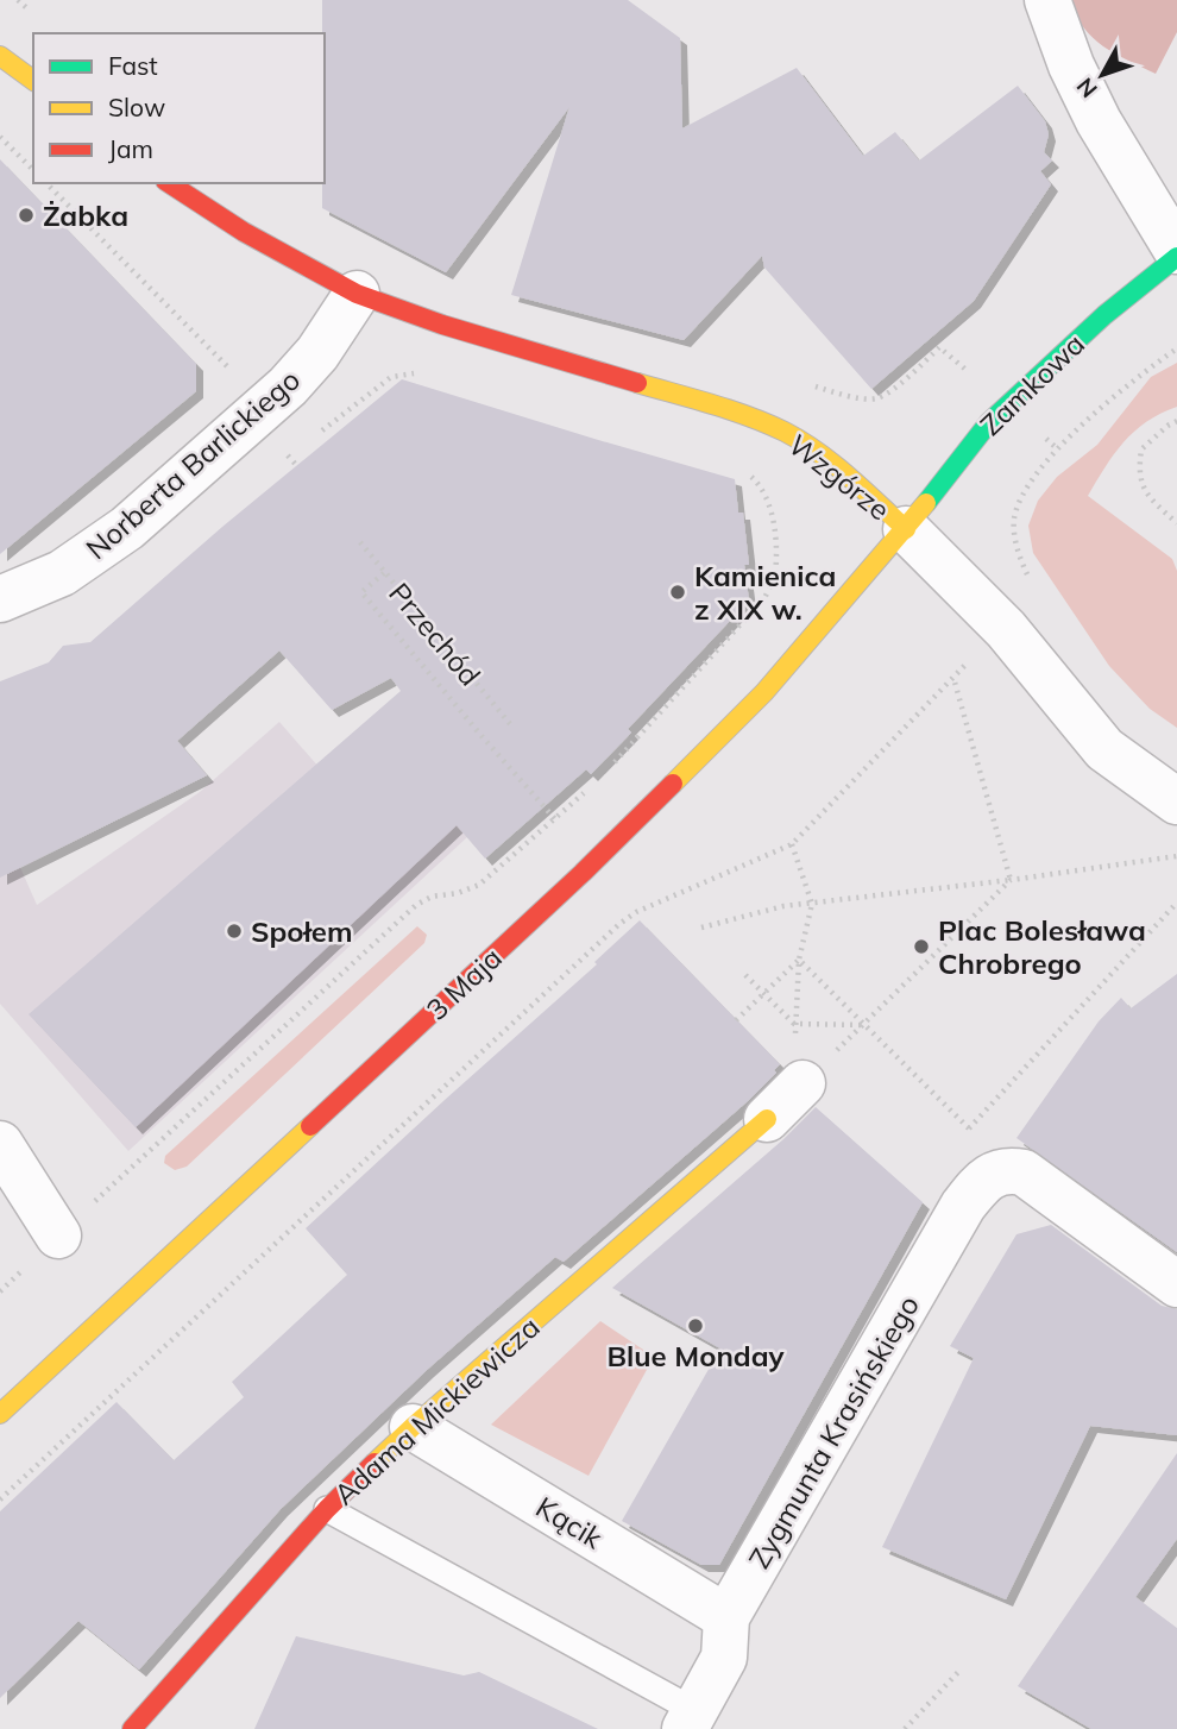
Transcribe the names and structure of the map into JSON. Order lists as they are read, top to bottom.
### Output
{
  "streets": {
    "street": [
      "Zamkowa",
      "Norberta Barlickiego",
      "Wzgórze",
      "3 Maja",
      "Adama Mickiewicza",
      "Zygmunta Krasińskiego",
      "Kącik"
    ],
    "path": ["Przechód"]
  },
  "crossings": [
    ["Zamkowa", "Wzgórze"],
    ["Zamkowa", "3 Maja"],
    ["Norberta Barlickiego", "Wzgórze"],
    ["Wzgórze", "3 Maja"],
    ["Adama Mickiewicza", "Kącik"],
    ["Zygmunta Krasińskiego", "Kącik"]
  ],
  "places": [
    "Żabka",
    "Kamienica z XIX w.",
    "Społem",
    "Plac Bolesława Chrobrego",
    "Blue Monday"
  ],
  "legend": ["Fast", "Slow", "Jam"],
  "north": "bottom left"
}
